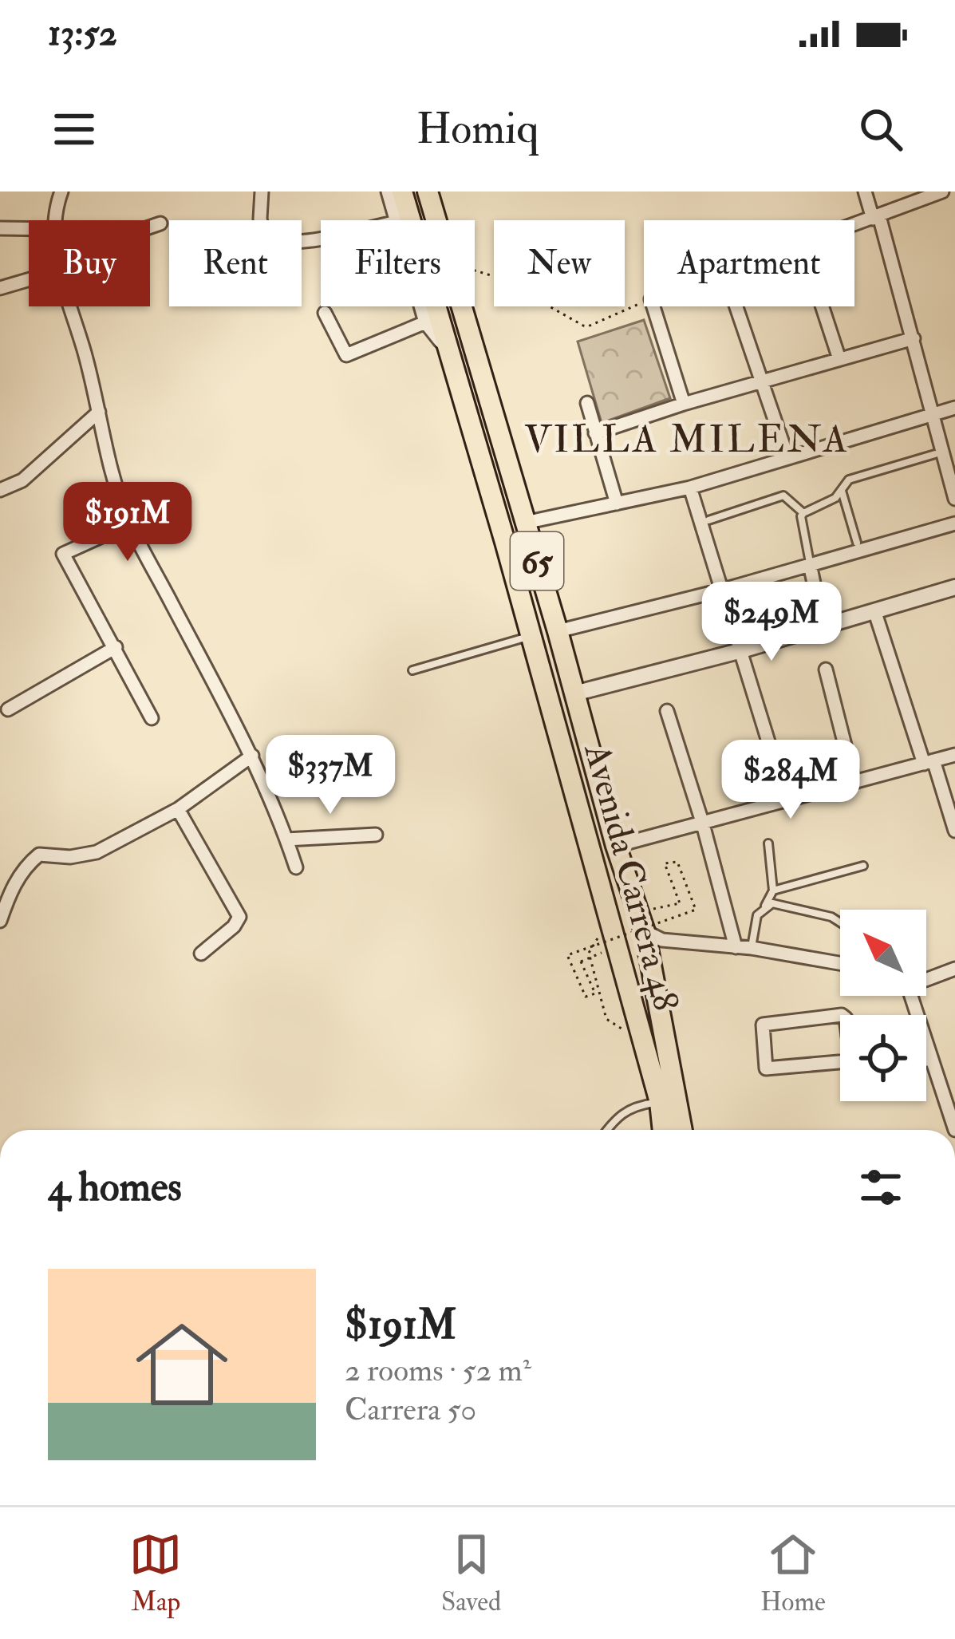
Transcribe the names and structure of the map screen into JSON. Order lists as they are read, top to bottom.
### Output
{
  "streets": {
    "main road": ["65", "Avenida Carrera 48"]
  },
  "districts": ["VILLA MILENA"],
  "north": "top left",
  "page": {
    "status": "13:52",
    "header": "Homiq",
    "chip": [
      "Buy",
      "Rent",
      "Filters",
      "New",
      "Apartment"
    ],
    "price": [
      "$191M",
      "$249M",
      "$337M",
      "$284M"
    ],
    "heading": "4 homes",
    "list": [
      {
        "name": "$191M",
        "note": "2 rooms · 52 m² · Carrera 50"
      }
    ],
    "tabs": ["Map", "Saved", "Home"]
  }
}
